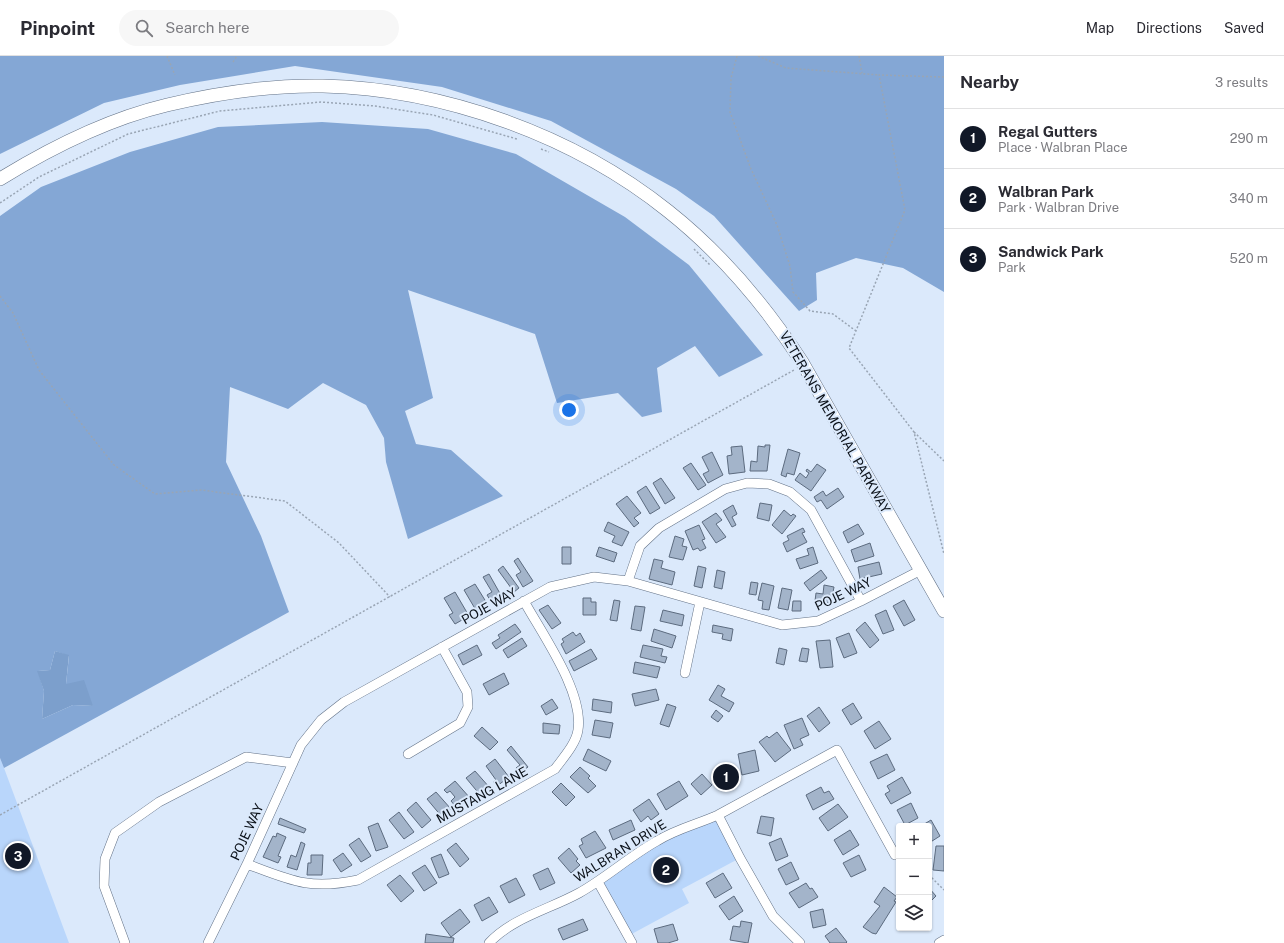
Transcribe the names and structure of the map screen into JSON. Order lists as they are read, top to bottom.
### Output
{
  "streets": {
    "main road": ["VETERANS MEMORIAL PARKWAY"],
    "street": ["POJE WAY", "MUSTANG LANE", "WALBRAN DRIVE"]
  },
  "crossings": [
    ["VETERANS MEMORIAL PARKWAY", "POJE WAY"],
    ["POJE WAY", "MUSTANG LANE"]
  ],
  "page": {
    "header": "Pinpoint",
    "search": "Search here",
    "nav": ["Map", "Directions", "Saved"],
    "heading": ["Nearby", "3 results"],
    "list": [
      {
        "mark": "1",
        "name": "Regal Gutters",
        "note": "Place · Walbran Place",
        "value": "290 m"
      },
      {
        "mark": "2",
        "name": "Walbran Park",
        "note": "Park · Walbran Drive",
        "value": "340 m"
      },
      {
        "mark": "3",
        "name": "Sandwick Park",
        "note": "Park",
        "value": "520 m"
      }
    ],
    "pins": ["1", "3", "2"],
    "map_buttons": ["+", "−"]
  }
}
